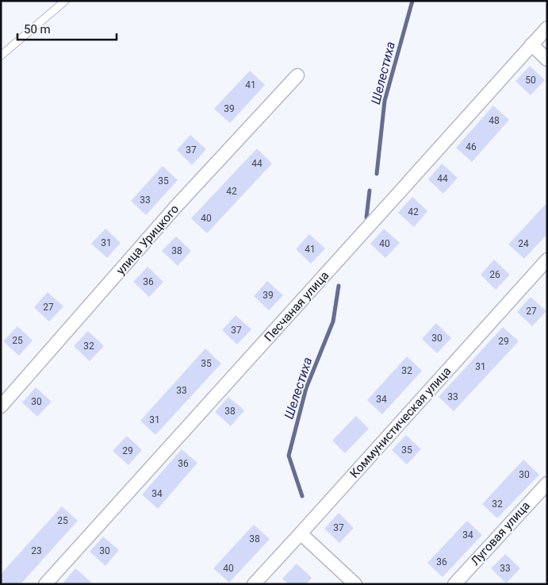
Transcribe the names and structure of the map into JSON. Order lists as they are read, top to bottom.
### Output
{
  "streets": {
    "street": [
      "улица Урицкого",
      "Песчаная улица",
      "Коммунистическая улица",
      "Луговая улица"
    ]
  },
  "water": ["Шелестиха"],
  "house_numbers": [
    "50",
    "41",
    "39",
    "48",
    "46",
    "37",
    "44",
    "44",
    "35",
    "42",
    "33",
    "42",
    "40",
    "31",
    "40",
    "24",
    "41",
    "38",
    "26",
    "36",
    "39",
    "27",
    "27",
    "37",
    "30",
    "25",
    "29",
    "32",
    "35",
    "31",
    "32",
    "33",
    "33",
    "34",
    "30",
    "38",
    "31",
    "35",
    "29",
    "36",
    "30",
    "34",
    "32",
    "25",
    "37",
    "34",
    "38",
    "23",
    "30",
    "36",
    "40",
    "33"
  ],
  "scale_bar": "50 m"
}
